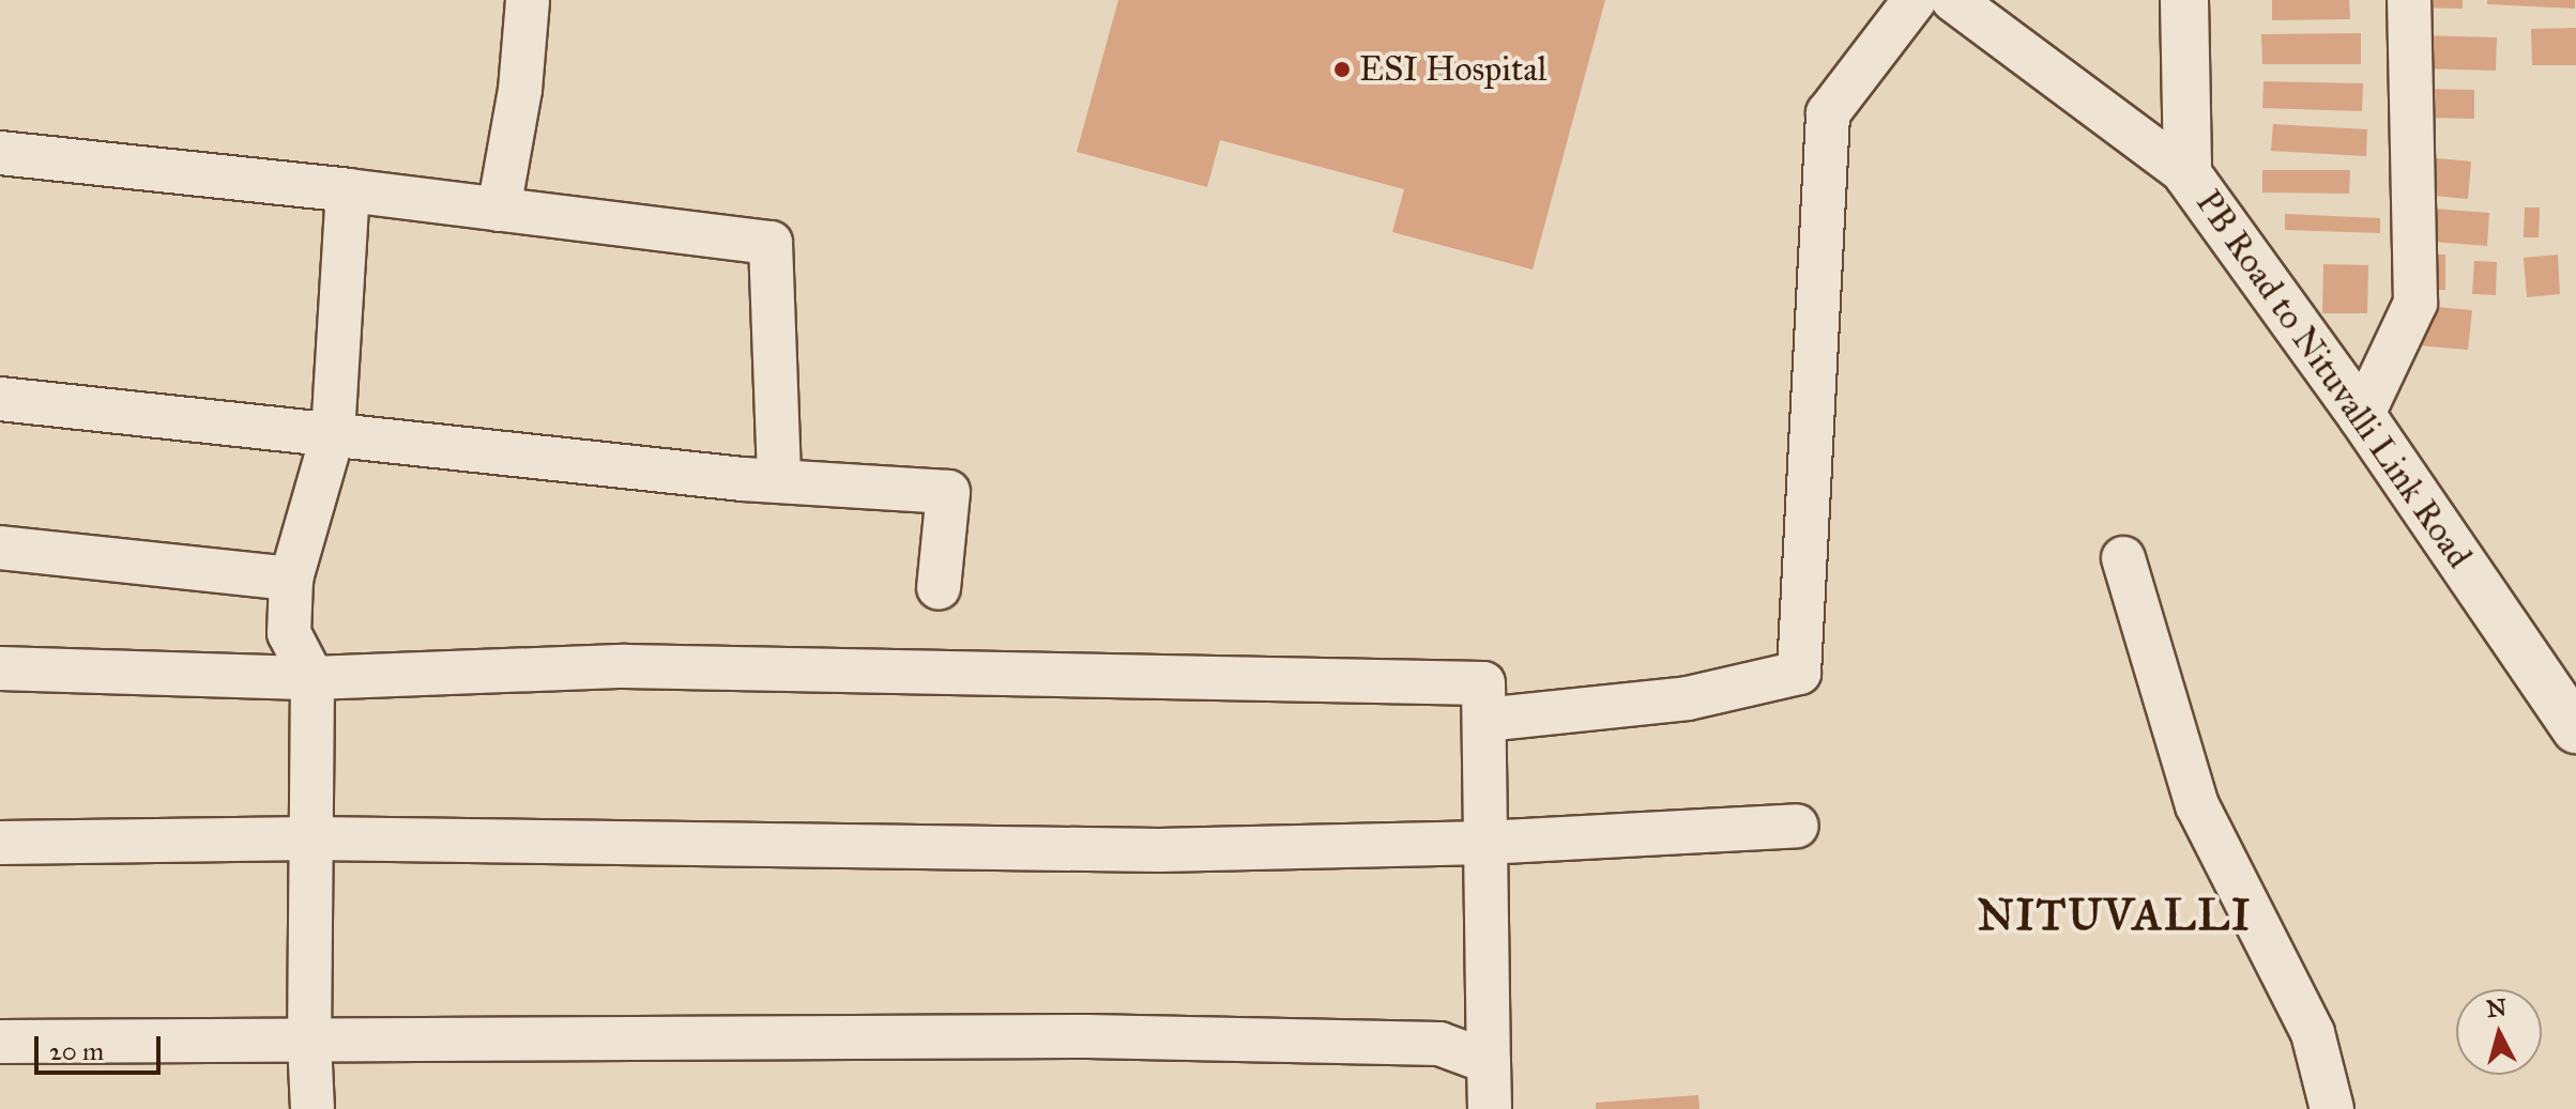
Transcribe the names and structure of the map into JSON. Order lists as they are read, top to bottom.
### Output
{
  "streets": {
    "street": ["PB Road to Nituvalli Link Road"]
  },
  "districts": ["NITUVALLI"],
  "places": ["ESI Hospital"],
  "scale_bar": "20 m",
  "north": "top"
}
